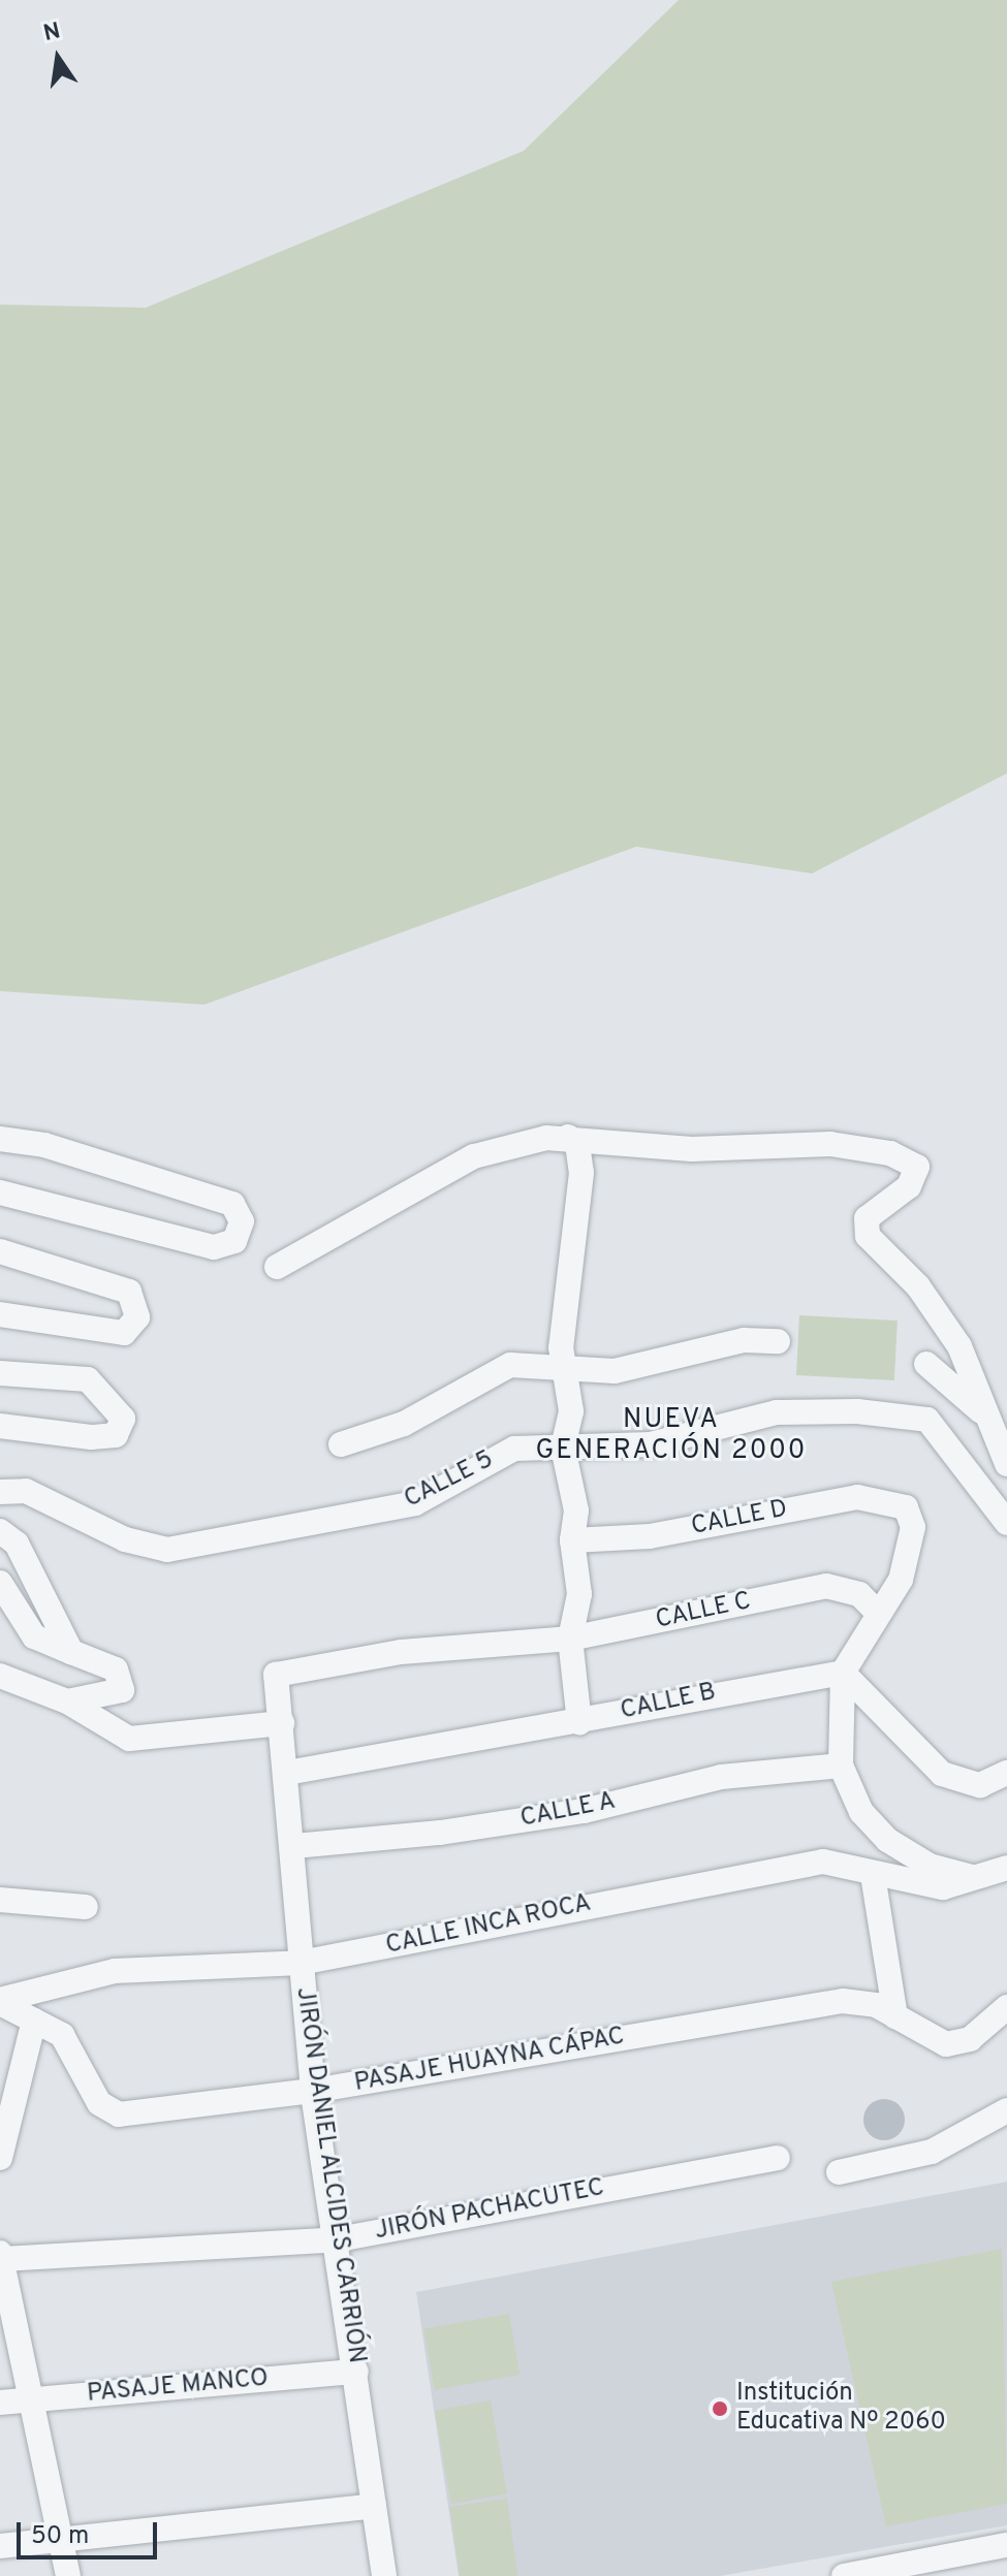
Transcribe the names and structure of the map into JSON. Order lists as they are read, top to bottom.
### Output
{
  "streets": {
    "street": [
      "CALLE 5",
      "CALLE D",
      "CALLE C",
      "CALLE B",
      "CALLE A",
      "CALLE INCA ROCA",
      "PASAJE HUAYNA CÁPAC",
      "JIRÓN DANIEL ALCIDES CARRIÓN",
      "JIRÓN PACHACUTEC",
      "PASAJE MANCO"
    ]
  },
  "crossings": [
    ["CALLE D", "CALLE C"],
    ["CALLE C", "JIRÓN DANIEL ALCIDES CARRIÓN"],
    ["CALLE B", "JIRÓN DANIEL ALCIDES CARRIÓN"],
    ["CALLE A", "JIRÓN DANIEL ALCIDES CARRIÓN"],
    ["CALLE INCA ROCA", "PASAJE HUAYNA CÁPAC"],
    ["CALLE INCA ROCA", "JIRÓN DANIEL ALCIDES CARRIÓN"],
    ["PASAJE HUAYNA CÁPAC", "JIRÓN DANIEL ALCIDES CARRIÓN"],
    ["JIRÓN DANIEL ALCIDES CARRIÓN", "JIRÓN PACHACUTEC"],
    ["JIRÓN DANIEL ALCIDES CARRIÓN", "PASAJE MANCO"]
  ],
  "districts": ["NUEVA GENERACIÓN 2000"],
  "places": ["Institución Educativa Nº 2060"],
  "scale_bar": "50 m",
  "north": "top"
}
